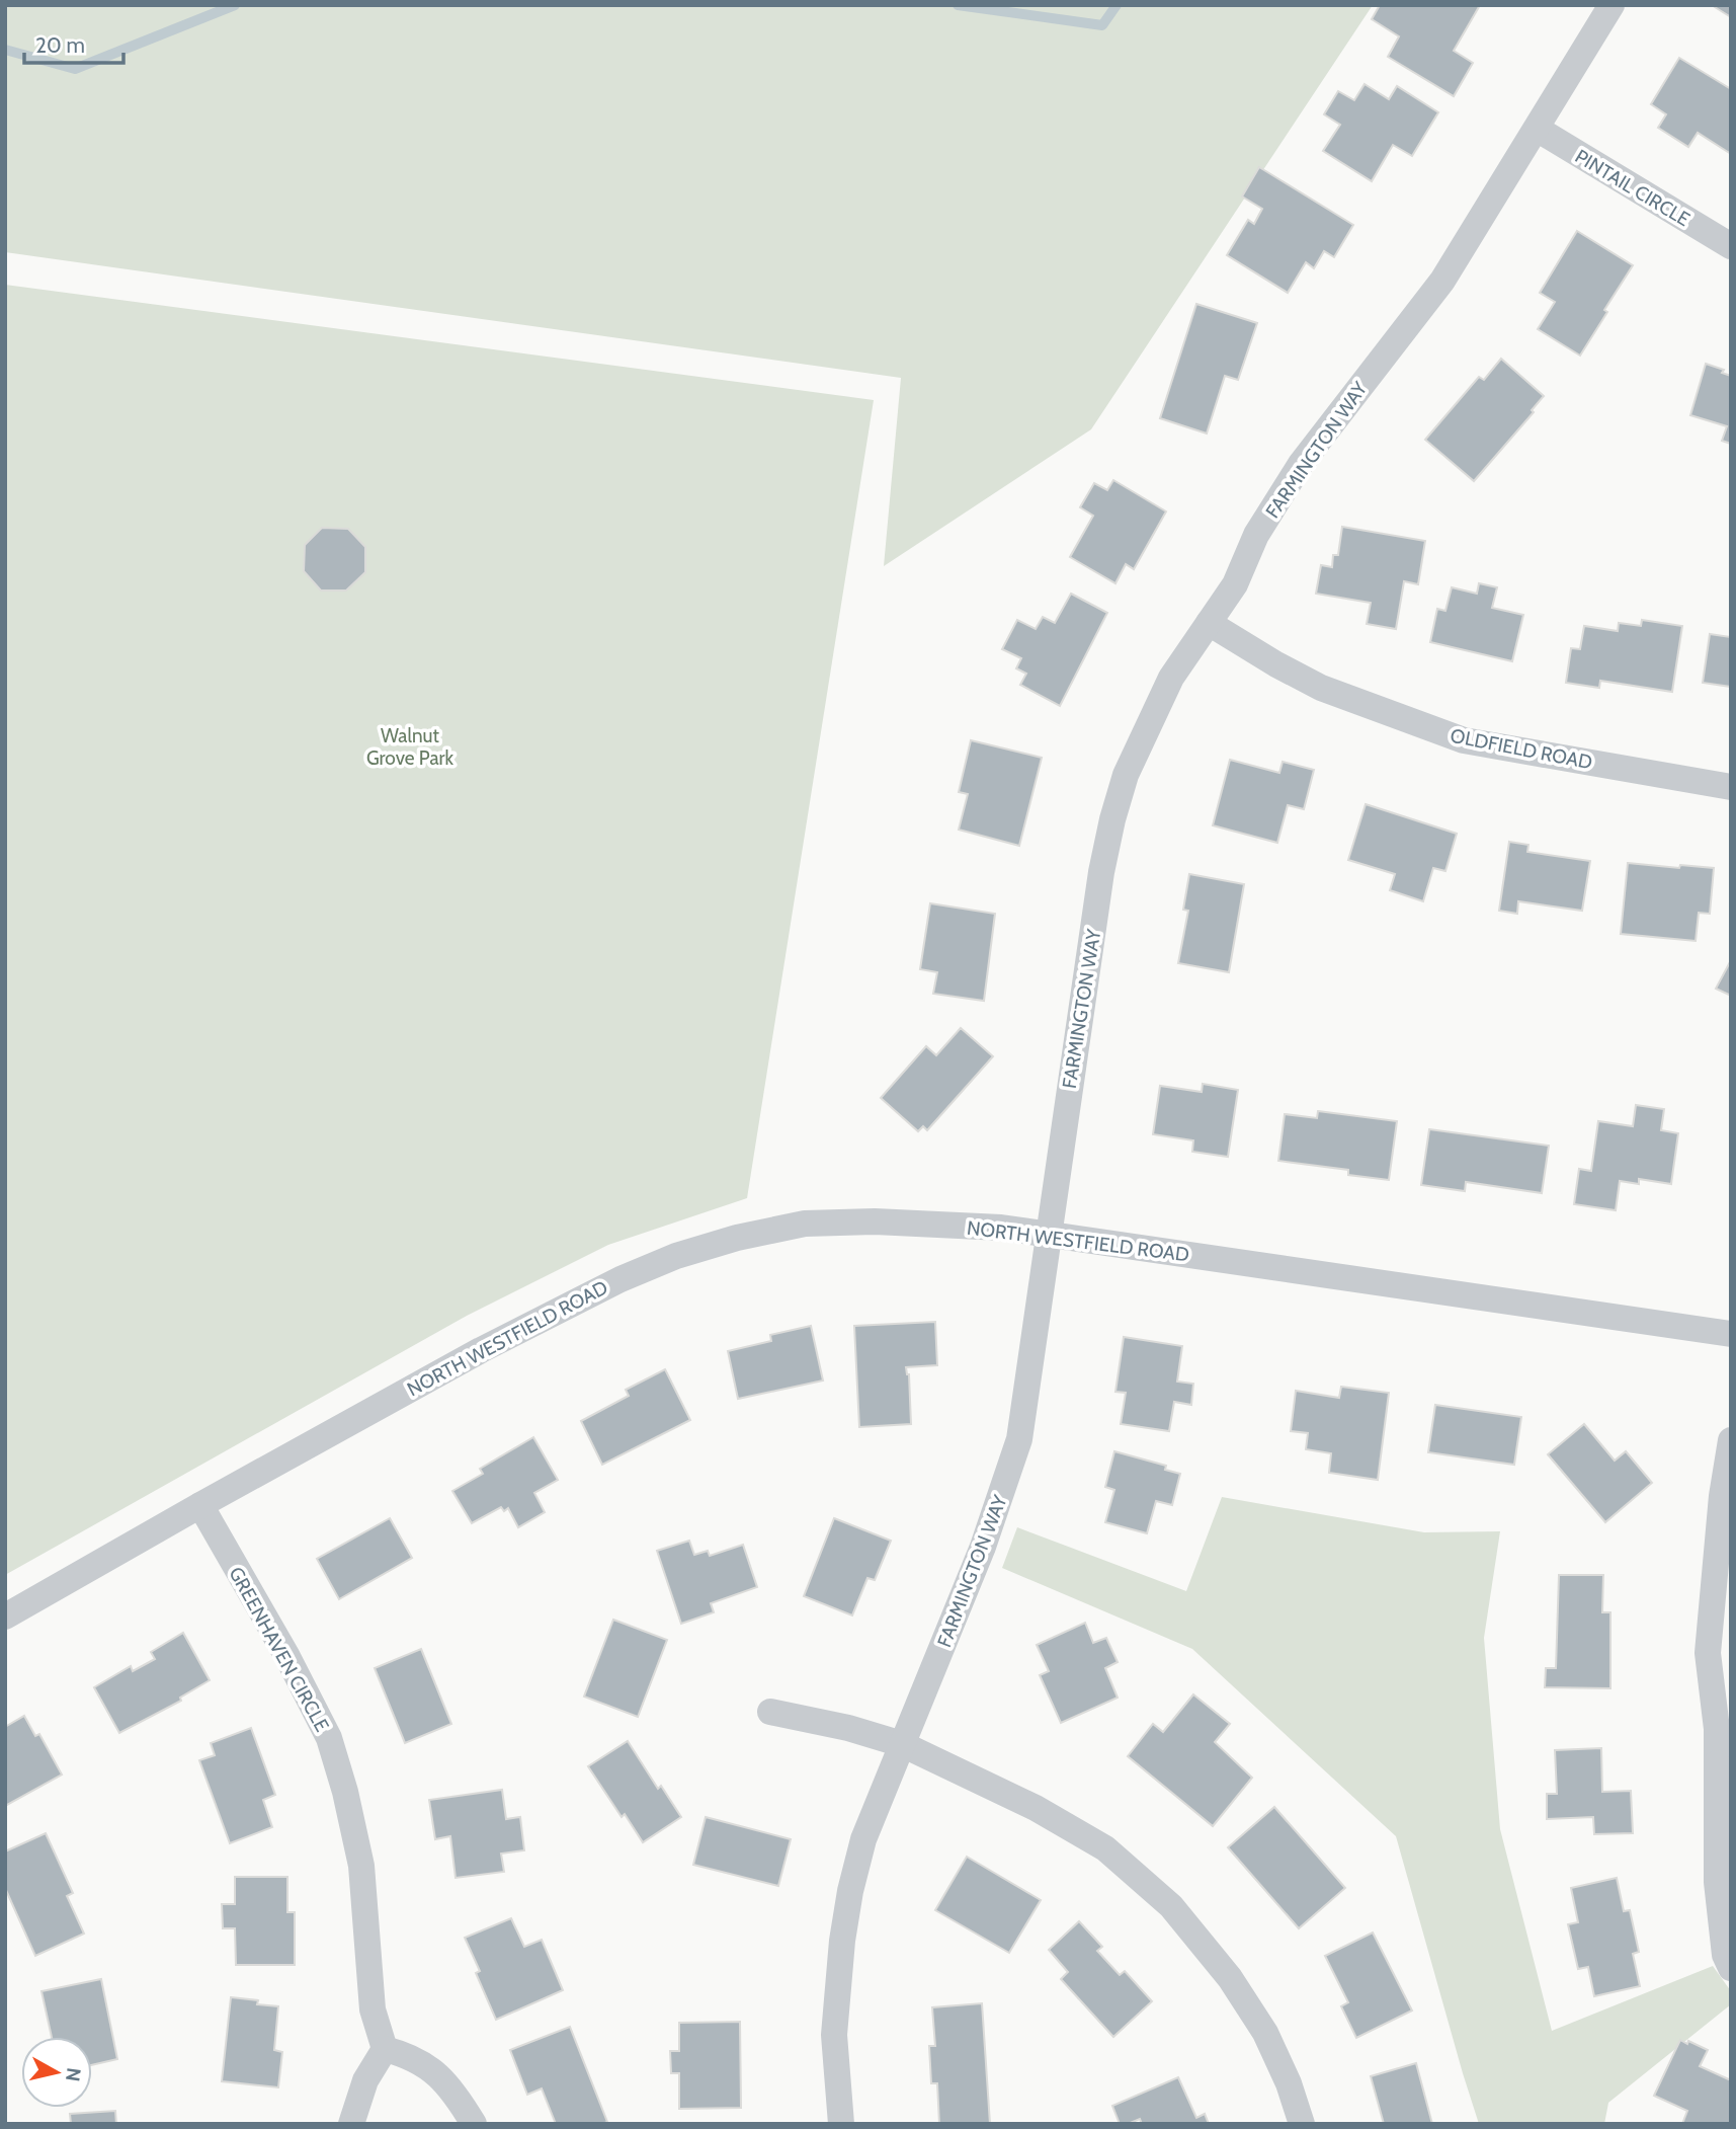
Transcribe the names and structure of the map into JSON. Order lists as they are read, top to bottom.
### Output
{
  "streets": {
    "street": [
      "PINTAIL CIRCLE",
      "FARMINGTON WAY",
      "OLDFIELD ROAD",
      "NORTH WESTFIELD ROAD",
      "GREENHAVEN CIRCLE"
    ]
  },
  "crossings": [
    ["PINTAIL CIRCLE", "FARMINGTON WAY"],
    ["FARMINGTON WAY", "OLDFIELD ROAD"],
    ["FARMINGTON WAY", "NORTH WESTFIELD ROAD"],
    ["NORTH WESTFIELD ROAD", "GREENHAVEN CIRCLE"]
  ],
  "parks": ["Walnut Grove Park"],
  "scale_bar": "20 m",
  "north": "right"
}
